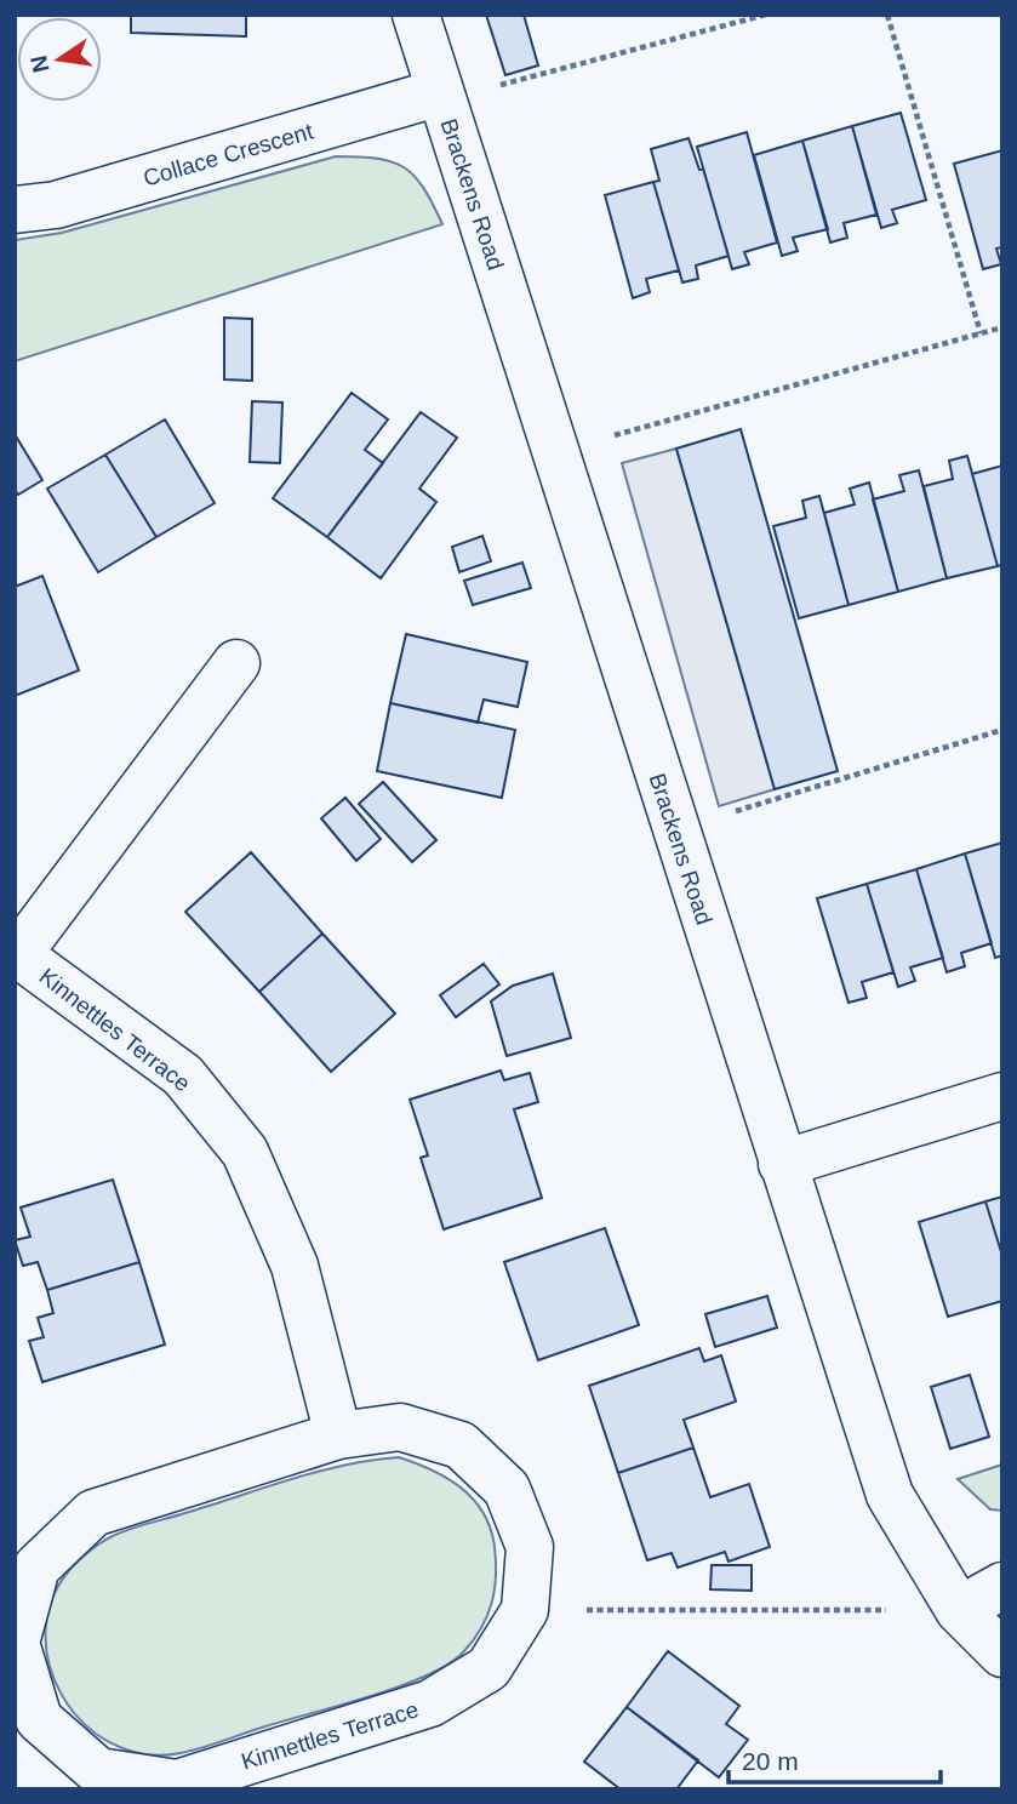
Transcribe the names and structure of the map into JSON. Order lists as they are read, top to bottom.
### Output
{
  "streets": {
    "street": ["Collace Crescent", "Brackens Road", "Kinnettles Terrace"]
  },
  "crossings": [
    ["Collace Crescent", "Brackens Road"]
  ],
  "scale_bar": "20 m",
  "north": "left"
}
